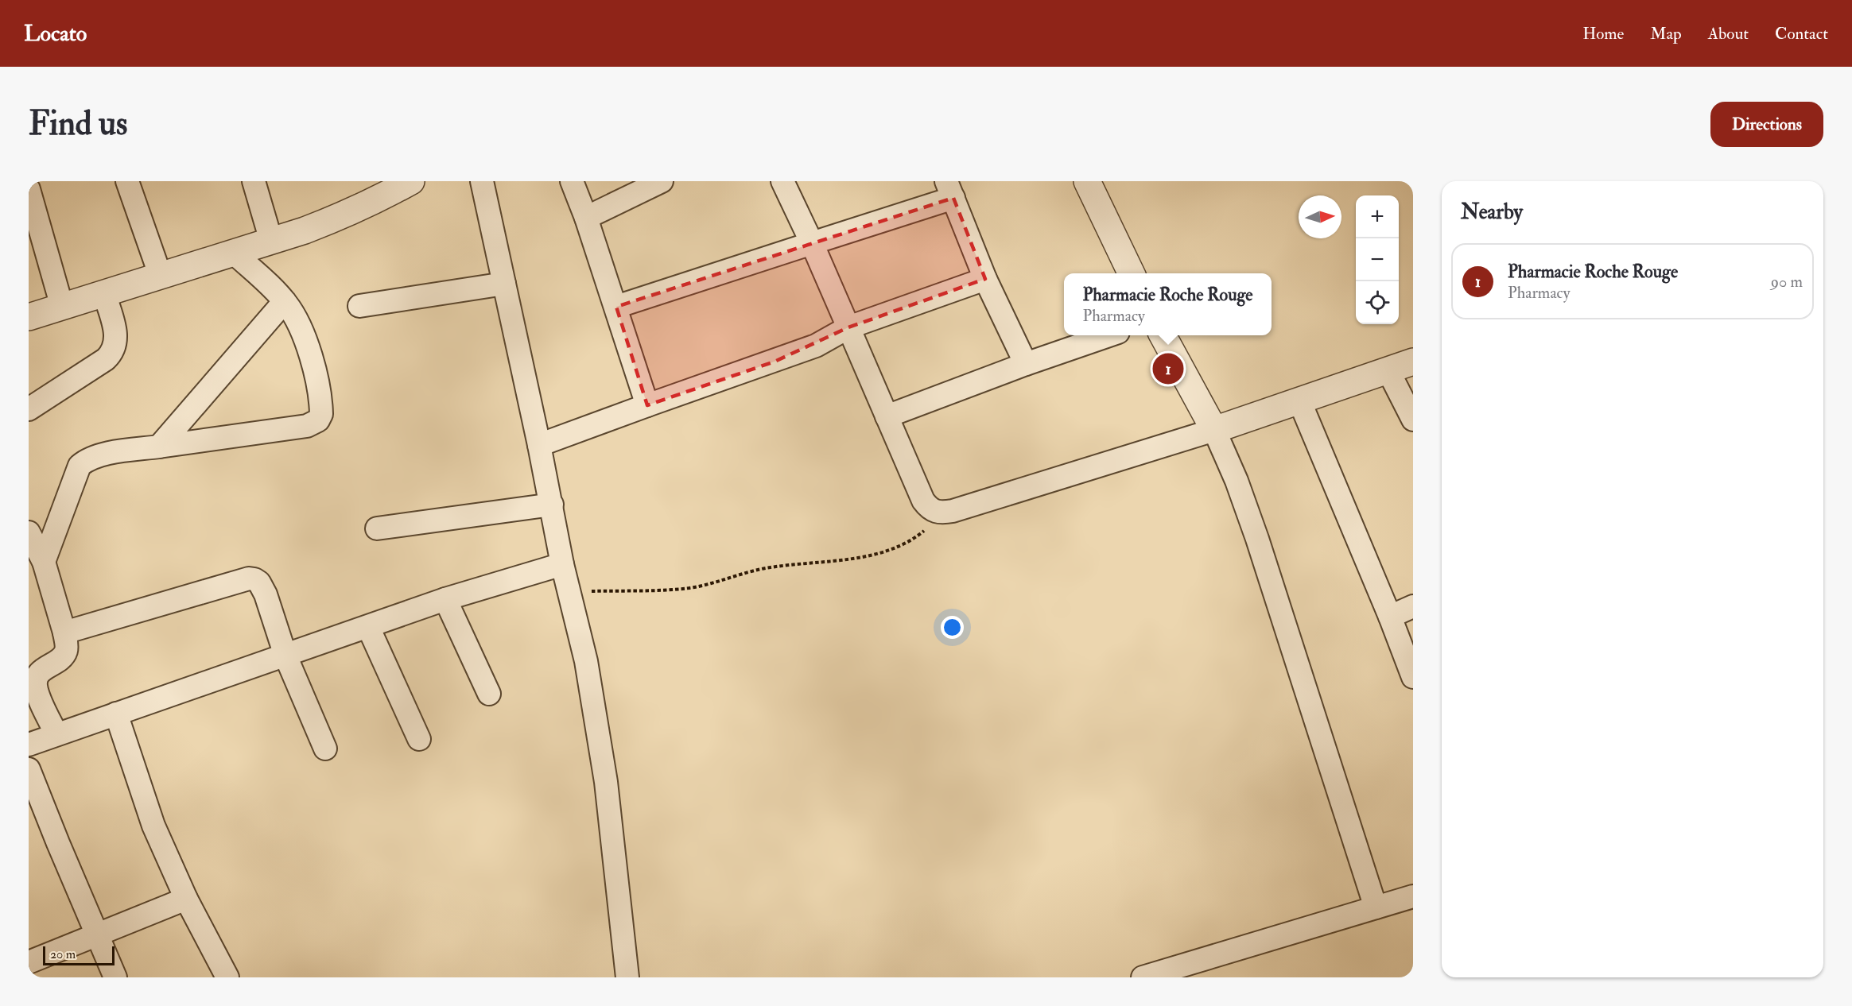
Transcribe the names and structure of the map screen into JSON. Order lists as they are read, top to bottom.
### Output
{
  "scale_bar": "20 m",
  "north": "right",
  "page": {
    "header": "Locato",
    "nav": [
      "Home",
      "Map",
      "About",
      "Contact"
    ],
    "buttons": "Directions",
    "title": "Find us",
    "heading": "Nearby",
    "map_buttons": ["+", "−"],
    "list": [
      {
        "mark": "1",
        "name": "Pharmacie Roche Rouge",
        "note": "Pharmacy",
        "value": "90 m"
      }
    ],
    "popup": ["Pharmacie Roche Rouge", "Pharmacy"],
    "pins": "1",
    "scale": "20 m"
  }
}
